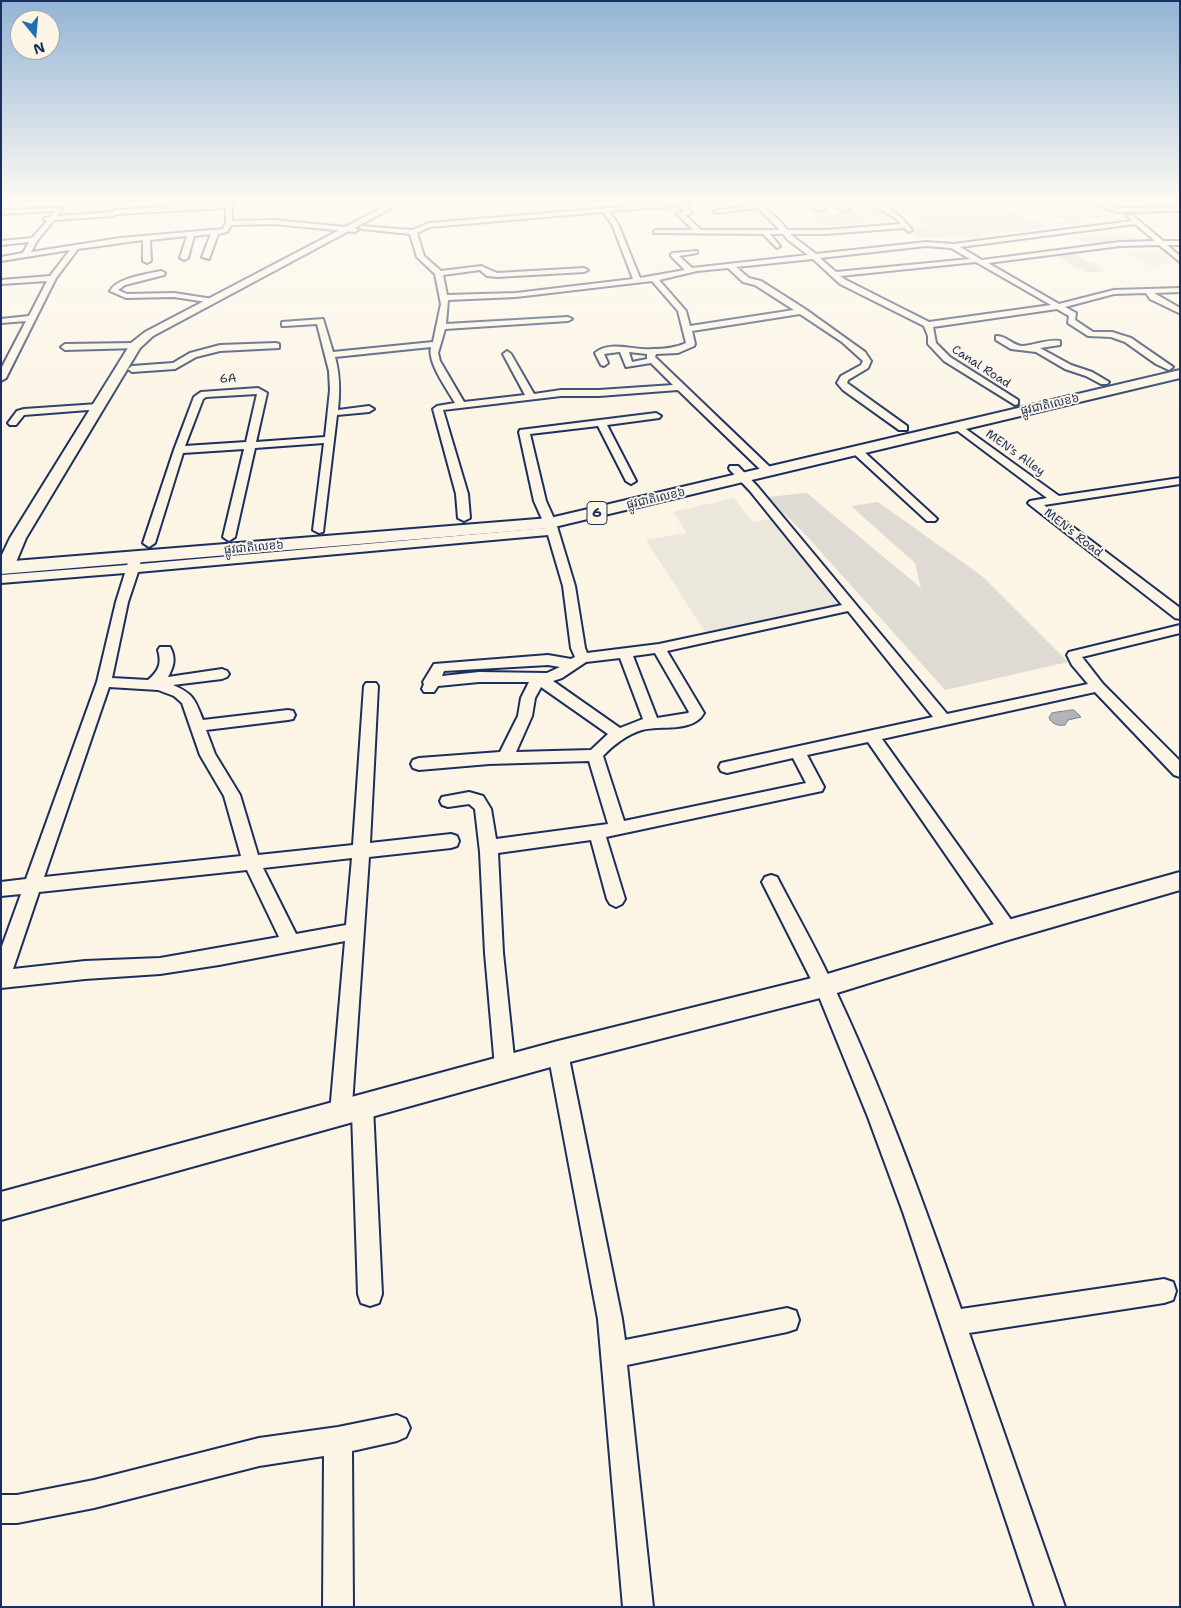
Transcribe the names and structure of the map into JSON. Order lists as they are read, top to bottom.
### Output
{
  "streets": {
    "main road": ["ផ្លូវជាតិលេខ៦", "6"],
    "street": [
      "Canal Road",
      "6A",
      "MEN's Alley",
      "MEN's Road"
    ]
  },
  "crossings": [
    ["Canal Road", "ផ្លូវជាតិលេខ៦"],
    ["6A", "ផ្លូវជាតិលេខ៦"],
    ["ផ្លូវជាតិលេខ៦", "MEN's Alley"],
    ["MEN's Alley", "MEN's Road"]
  ],
  "north": "bottom"
}
